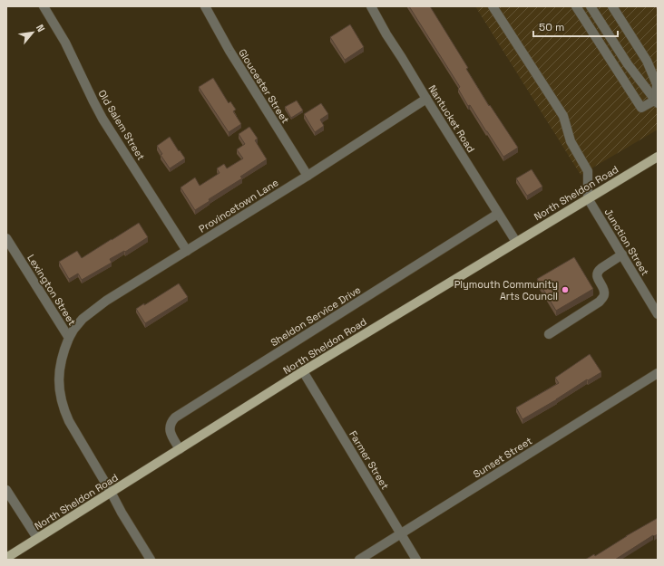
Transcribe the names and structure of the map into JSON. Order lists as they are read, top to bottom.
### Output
{
  "streets": {
    "main road": ["North Sheldon Road"],
    "street": [
      "Gloucester Street",
      "Nantucket Road",
      "Old Salem Street",
      "Provincetown Lane",
      "Junction Street",
      "Lexington Street",
      "Sheldon Service Drive",
      "Sunset Street",
      "Farmer Street"
    ]
  },
  "crossings": [
    ["Gloucester Street", "Provincetown Lane"],
    ["Nantucket Road", "North Sheldon Road"],
    ["Nantucket Road", "Provincetown Lane"],
    ["Nantucket Road", "Sheldon Service Drive"],
    ["Old Salem Street", "Provincetown Lane"],
    ["North Sheldon Road", "Junction Street"],
    ["North Sheldon Road", "Lexington Street"],
    ["North Sheldon Road", "Sheldon Service Drive"],
    ["North Sheldon Road", "Farmer Street"],
    ["Provincetown Lane", "Lexington Street"],
    ["Sunset Street", "Farmer Street"]
  ],
  "places": ["Plymouth Community Arts Council"],
  "scale_bar": "50 m",
  "north": "top right"
}
